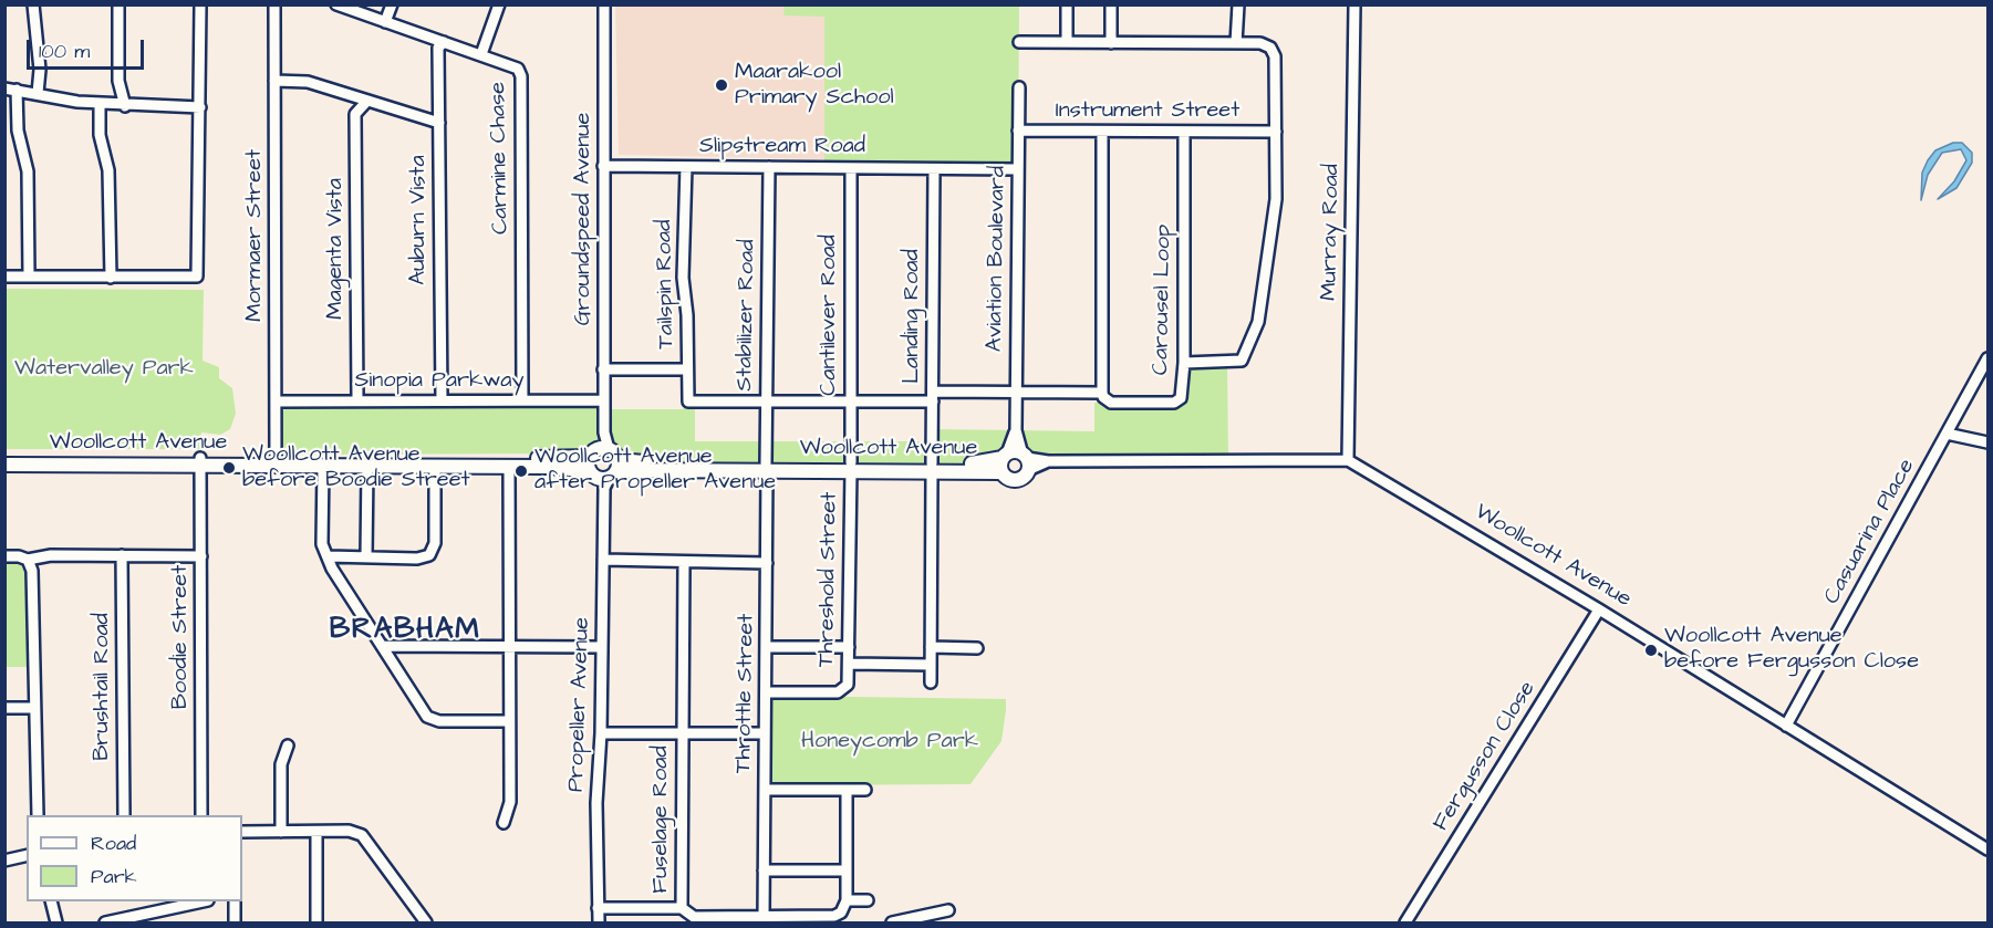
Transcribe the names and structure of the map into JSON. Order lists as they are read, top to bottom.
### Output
{
  "streets": {
    "main road": ["Woollcott Avenue"],
    "street": [
      "Instrument Street",
      "Slipstream Road",
      "Carmine Chase",
      "Groundspeed Avenue",
      "Auburn Vista",
      "Murray Road",
      "Mormaer Street",
      "Magenta Vista",
      "Aviation Boulevard",
      "Tailspin Road",
      "Carousel Loop",
      "Stabilizer Road",
      "Cantilever Road",
      "Landing Road",
      "Sinopia Parkway",
      "Casuarina Place",
      "Threshold Street",
      "Boodie Street",
      "Brushtail Road",
      "Throttle Street",
      "Propeller Avenue",
      "Fergusson Close",
      "Fuselage Road"
    ]
  },
  "crossings": [
    ["Instrument Street", "Aviation Boulevard"],
    ["Instrument Street", "Carousel Loop"],
    ["Slipstream Road", "Groundspeed Avenue"],
    ["Slipstream Road", "Aviation Boulevard"],
    ["Slipstream Road", "Tailspin Road"],
    ["Slipstream Road", "Stabilizer Road"],
    ["Slipstream Road", "Cantilever Road"],
    ["Slipstream Road", "Landing Road"],
    ["Carmine Chase", "Auburn Vista"],
    ["Carmine Chase", "Sinopia Parkway"],
    ["Groundspeed Avenue", "Sinopia Parkway"],
    ["Groundspeed Avenue", "Woollcott Avenue"],
    ["Groundspeed Avenue", "Propeller Avenue"],
    ["Auburn Vista", "Sinopia Parkway"],
    ["Murray Road", "Woollcott Avenue"],
    ["Mormaer Street", "Sinopia Parkway"],
    ["Mormaer Street", "Woollcott Avenue"],
    ["Magenta Vista", "Sinopia Parkway"],
    ["Aviation Boulevard", "Carousel Loop"],
    ["Aviation Boulevard", "Woollcott Avenue"],
    ["Tailspin Road", "Carousel Loop"],
    ["Carousel Loop", "Stabilizer Road"],
    ["Carousel Loop", "Cantilever Road"],
    ["Carousel Loop", "Landing Road"],
    ["Stabilizer Road", "Woollcott Avenue"],
    ["Stabilizer Road", "Throttle Street"],
    ["Cantilever Road", "Woollcott Avenue"],
    ["Cantilever Road", "Threshold Street"],
    ["Landing Road", "Woollcott Avenue"],
    ["Woollcott Avenue", "Casuarina Place"],
    ["Woollcott Avenue", "Threshold Street"],
    ["Woollcott Avenue", "Boodie Street"],
    ["Woollcott Avenue", "Throttle Street"],
    ["Woollcott Avenue", "Propeller Avenue"],
    ["Woollcott Avenue", "Fergusson Close"],
    ["Threshold Street", "Throttle Street"],
    ["Throttle Street", "Fuselage Road"]
  ],
  "districts": ["BRABHAM"],
  "parks": ["Watervalley Park", "Honeycomb Park"],
  "places": [
    "Maarakool Primary School",
    "Woollcott Avenue before Boodie Street",
    "Woollcott Avenue after Propeller Avenue",
    "Woollcott Avenue before Fergusson Close"
  ],
  "legend": ["Road", "Park"],
  "scale_bar": "100 m"
}
